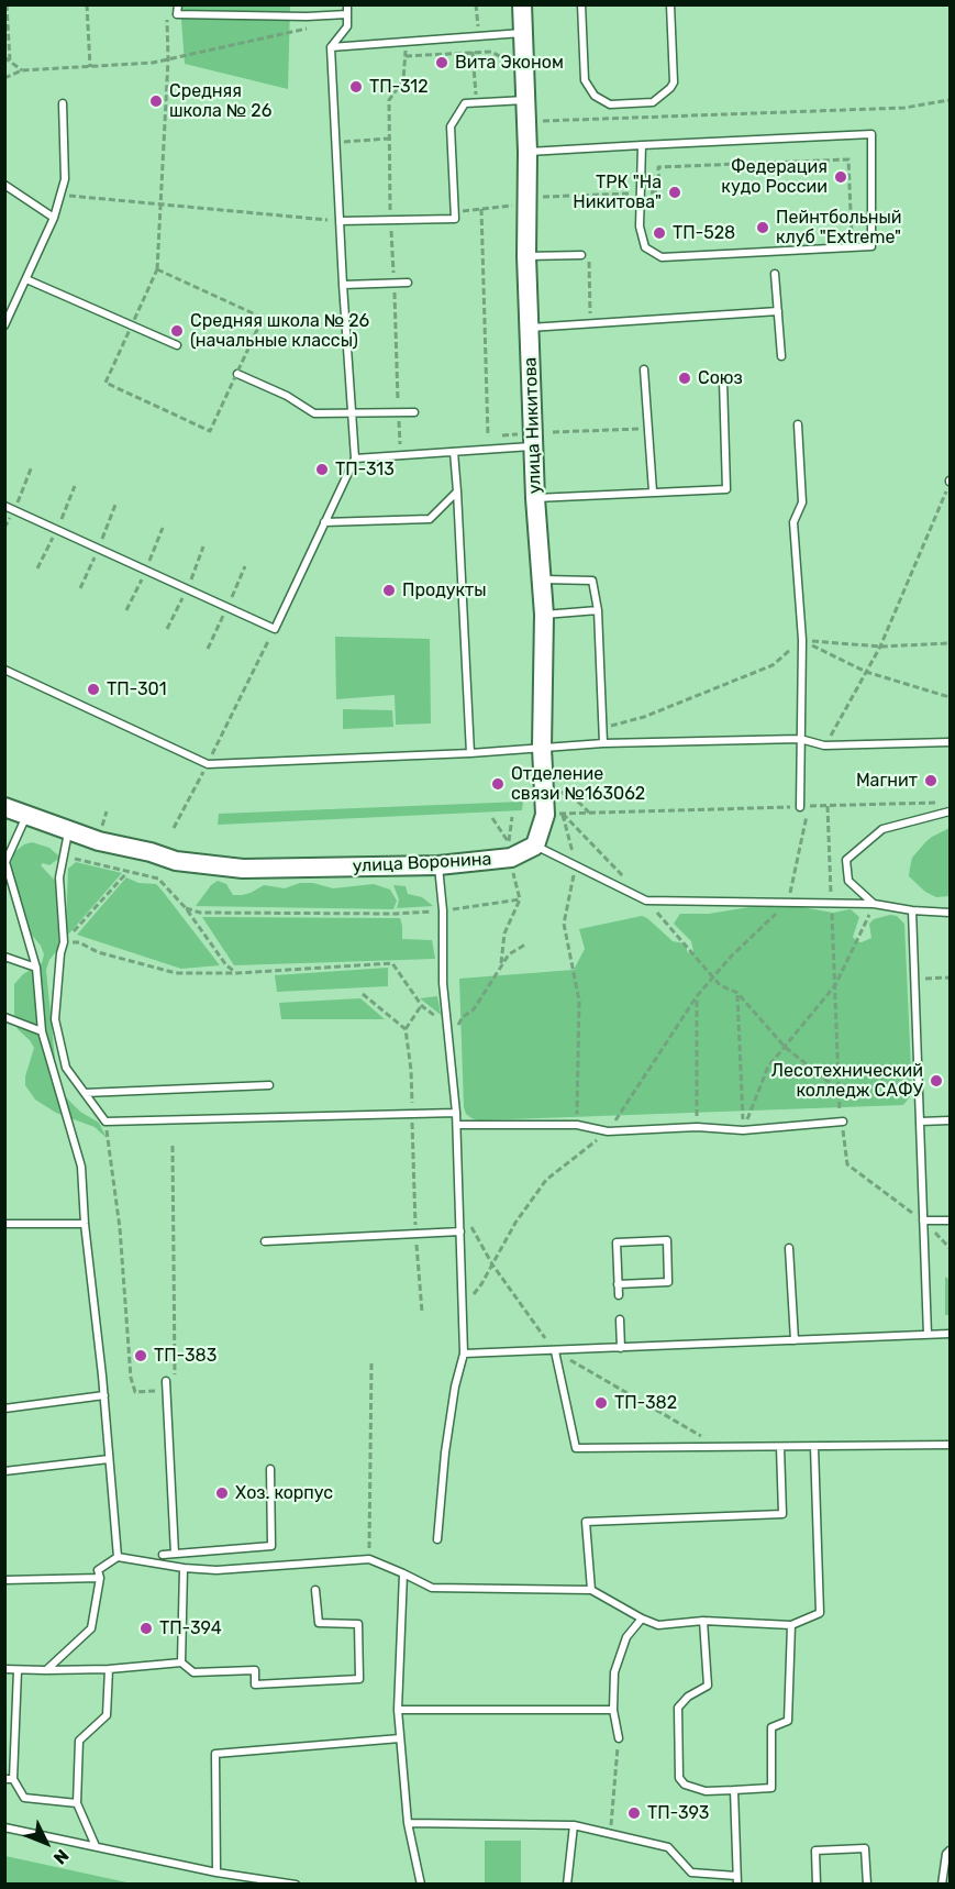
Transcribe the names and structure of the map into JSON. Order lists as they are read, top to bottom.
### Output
{
  "streets": {
    "street": ["улица Никитова", "улица Воронина"]
  },
  "crossings": [
    ["улица Никитова", "улица Воронина"]
  ],
  "places": [
    "Вита Эконом",
    "ТП-312",
    "Средняя школа № 26",
    "Федерация кудо России",
    "ТРК \"На Никитова\"",
    "Пейнтбольный клуб \"Extreme\"",
    "ТП-528",
    "Средняя школа № 26 (начальные классы)",
    "Союз",
    "ТП-313",
    "Продукты",
    "ТП-301",
    "Магнит",
    "Отделение связи №163062",
    "Лесотехнический колледж САФУ",
    "ТП-383",
    "ТП-382",
    "Хоз. корпус",
    "ТП-394",
    "ТП-393"
  ],
  "north": "bottom right"
}
